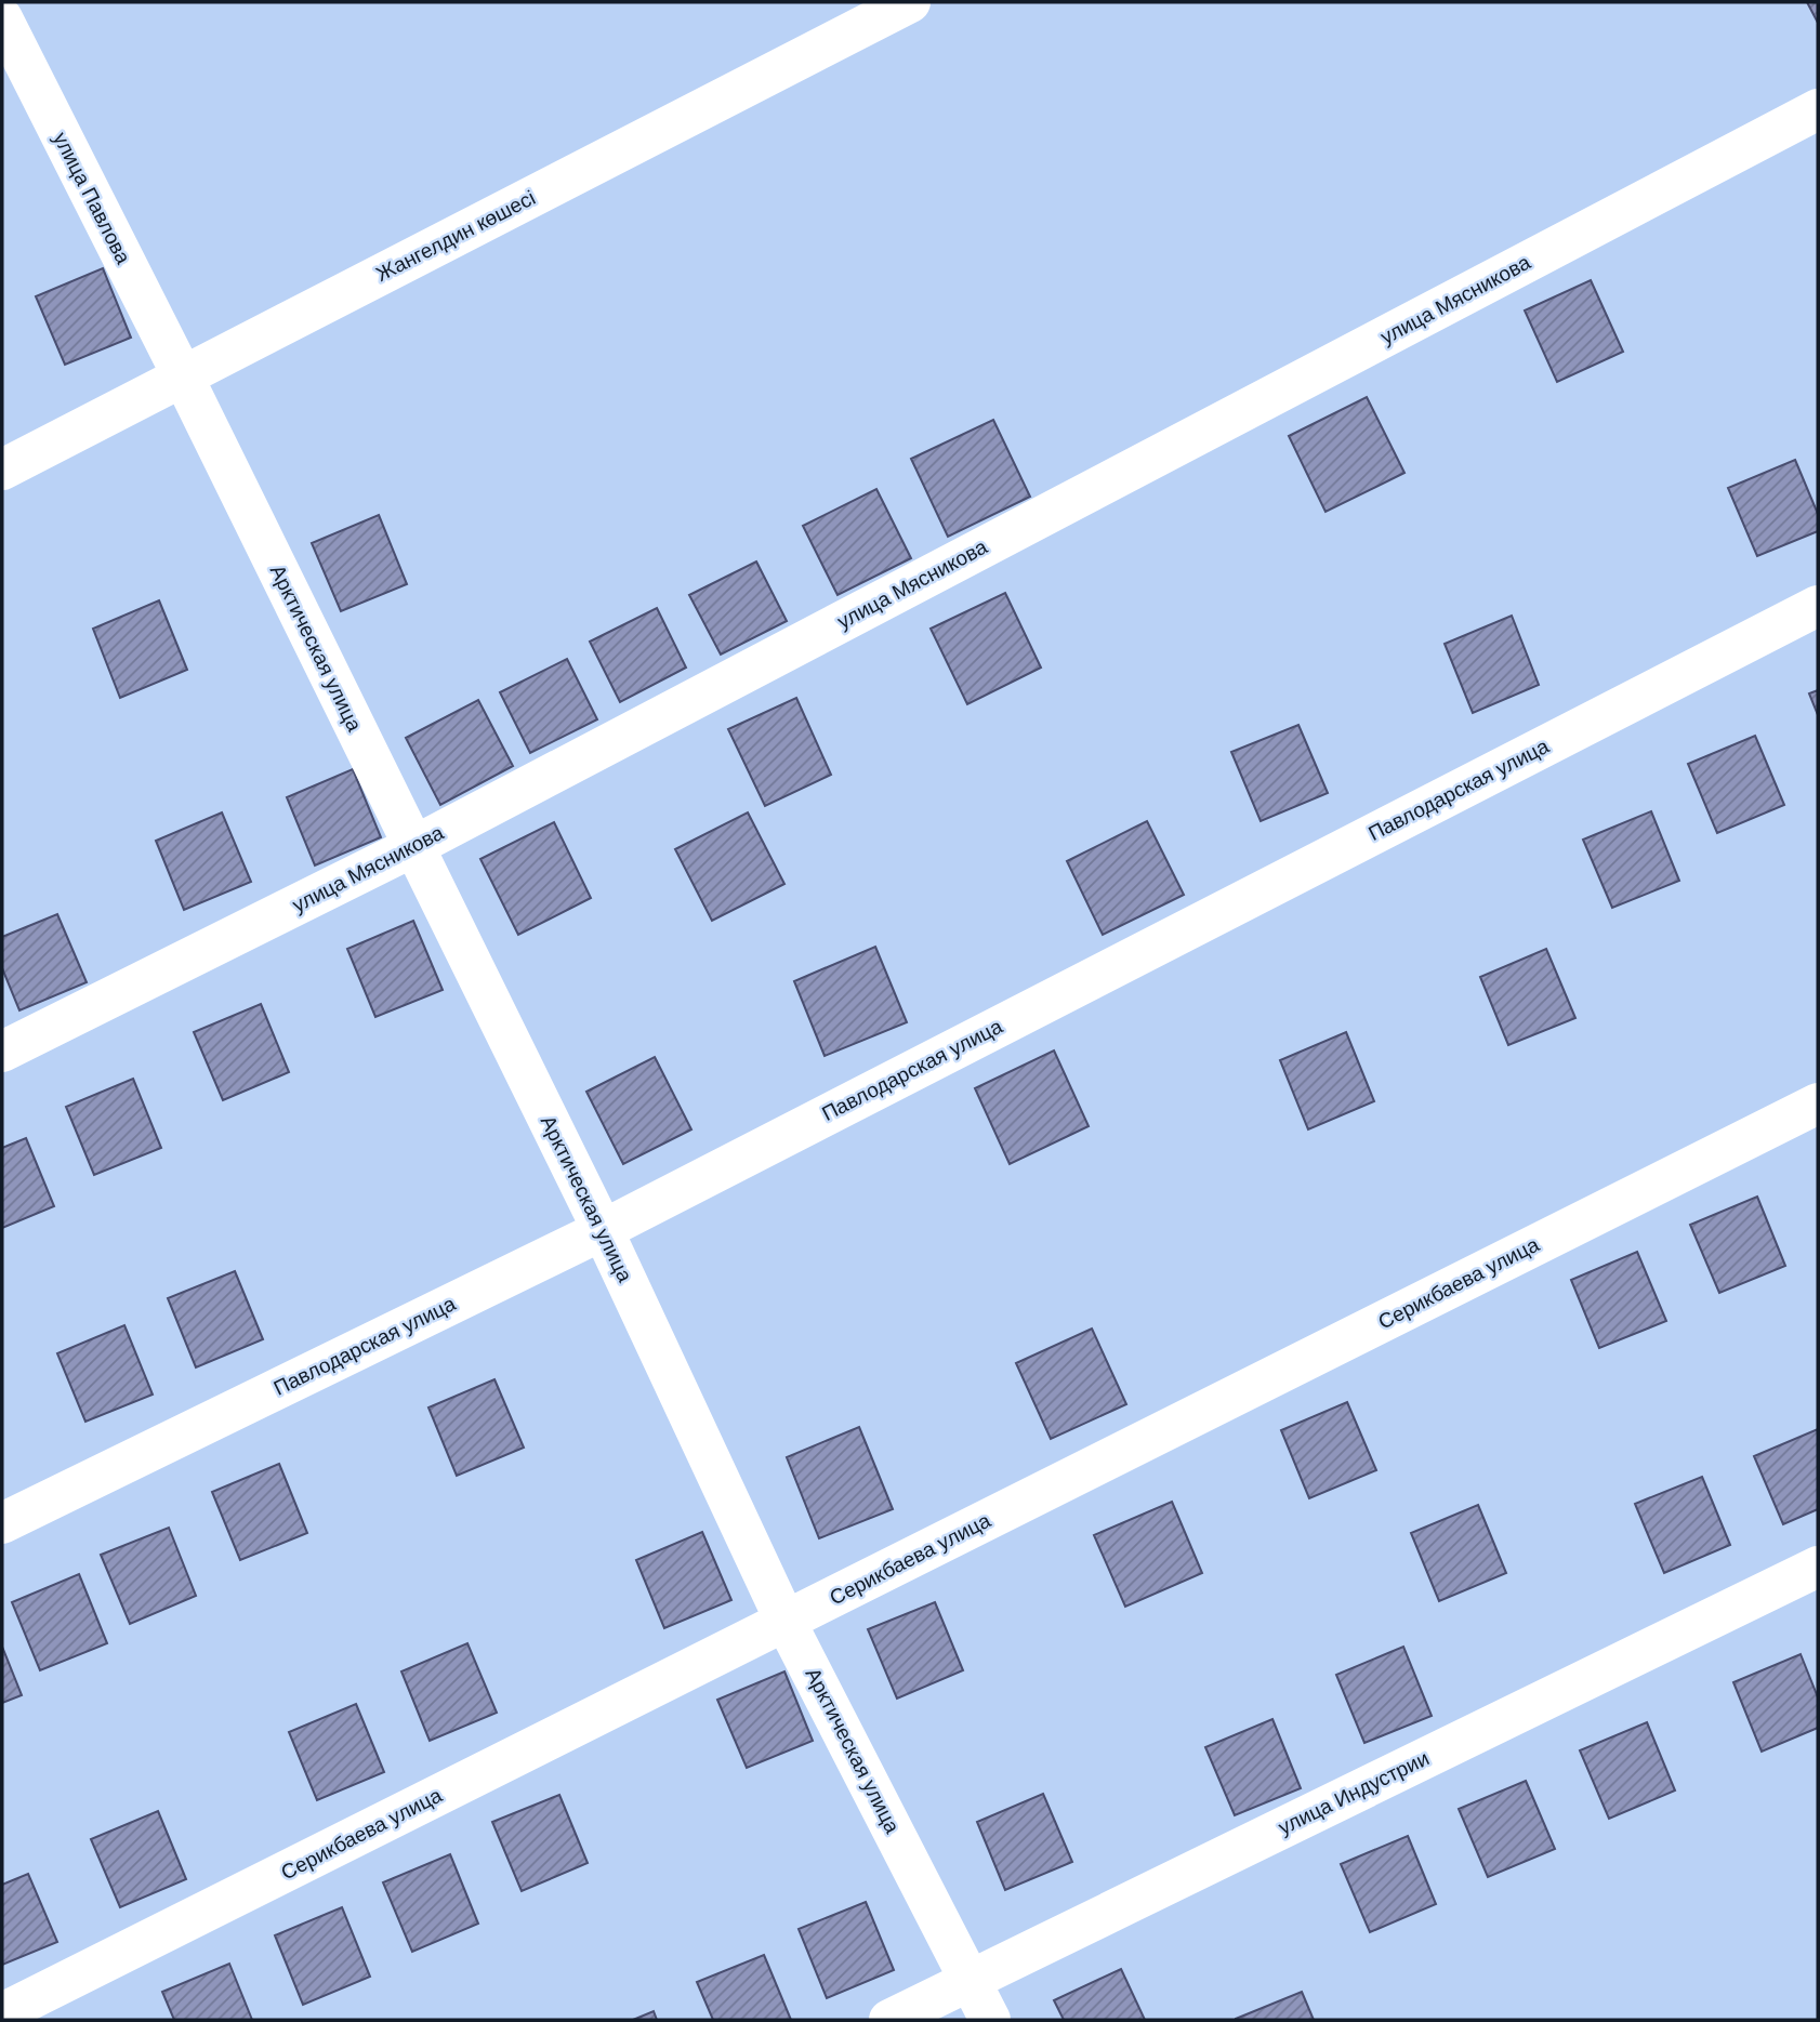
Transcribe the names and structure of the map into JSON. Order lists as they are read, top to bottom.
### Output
{
  "streets": {
    "street": [
      "улица Павлова",
      "Жангелдин көшесі",
      "улица Мясникова",
      "Арктическая улица",
      "Павлодарская улица",
      "Серикбаева улица",
      "улица Индустрии"
    ]
  },
  "crossings": [
    ["улица Павлова", "Жангелдин көшесі"],
    ["улица Павлова", "Арктическая улица"],
    ["Жангелдин көшесі", "Арктическая улица"],
    ["улица Мясникова", "Арктическая улица"],
    ["Арктическая улица", "Павлодарская улица"],
    ["Арктическая улица", "Серикбаева улица"],
    ["Арктическая улица", "улица Индустрии"]
  ]
}
